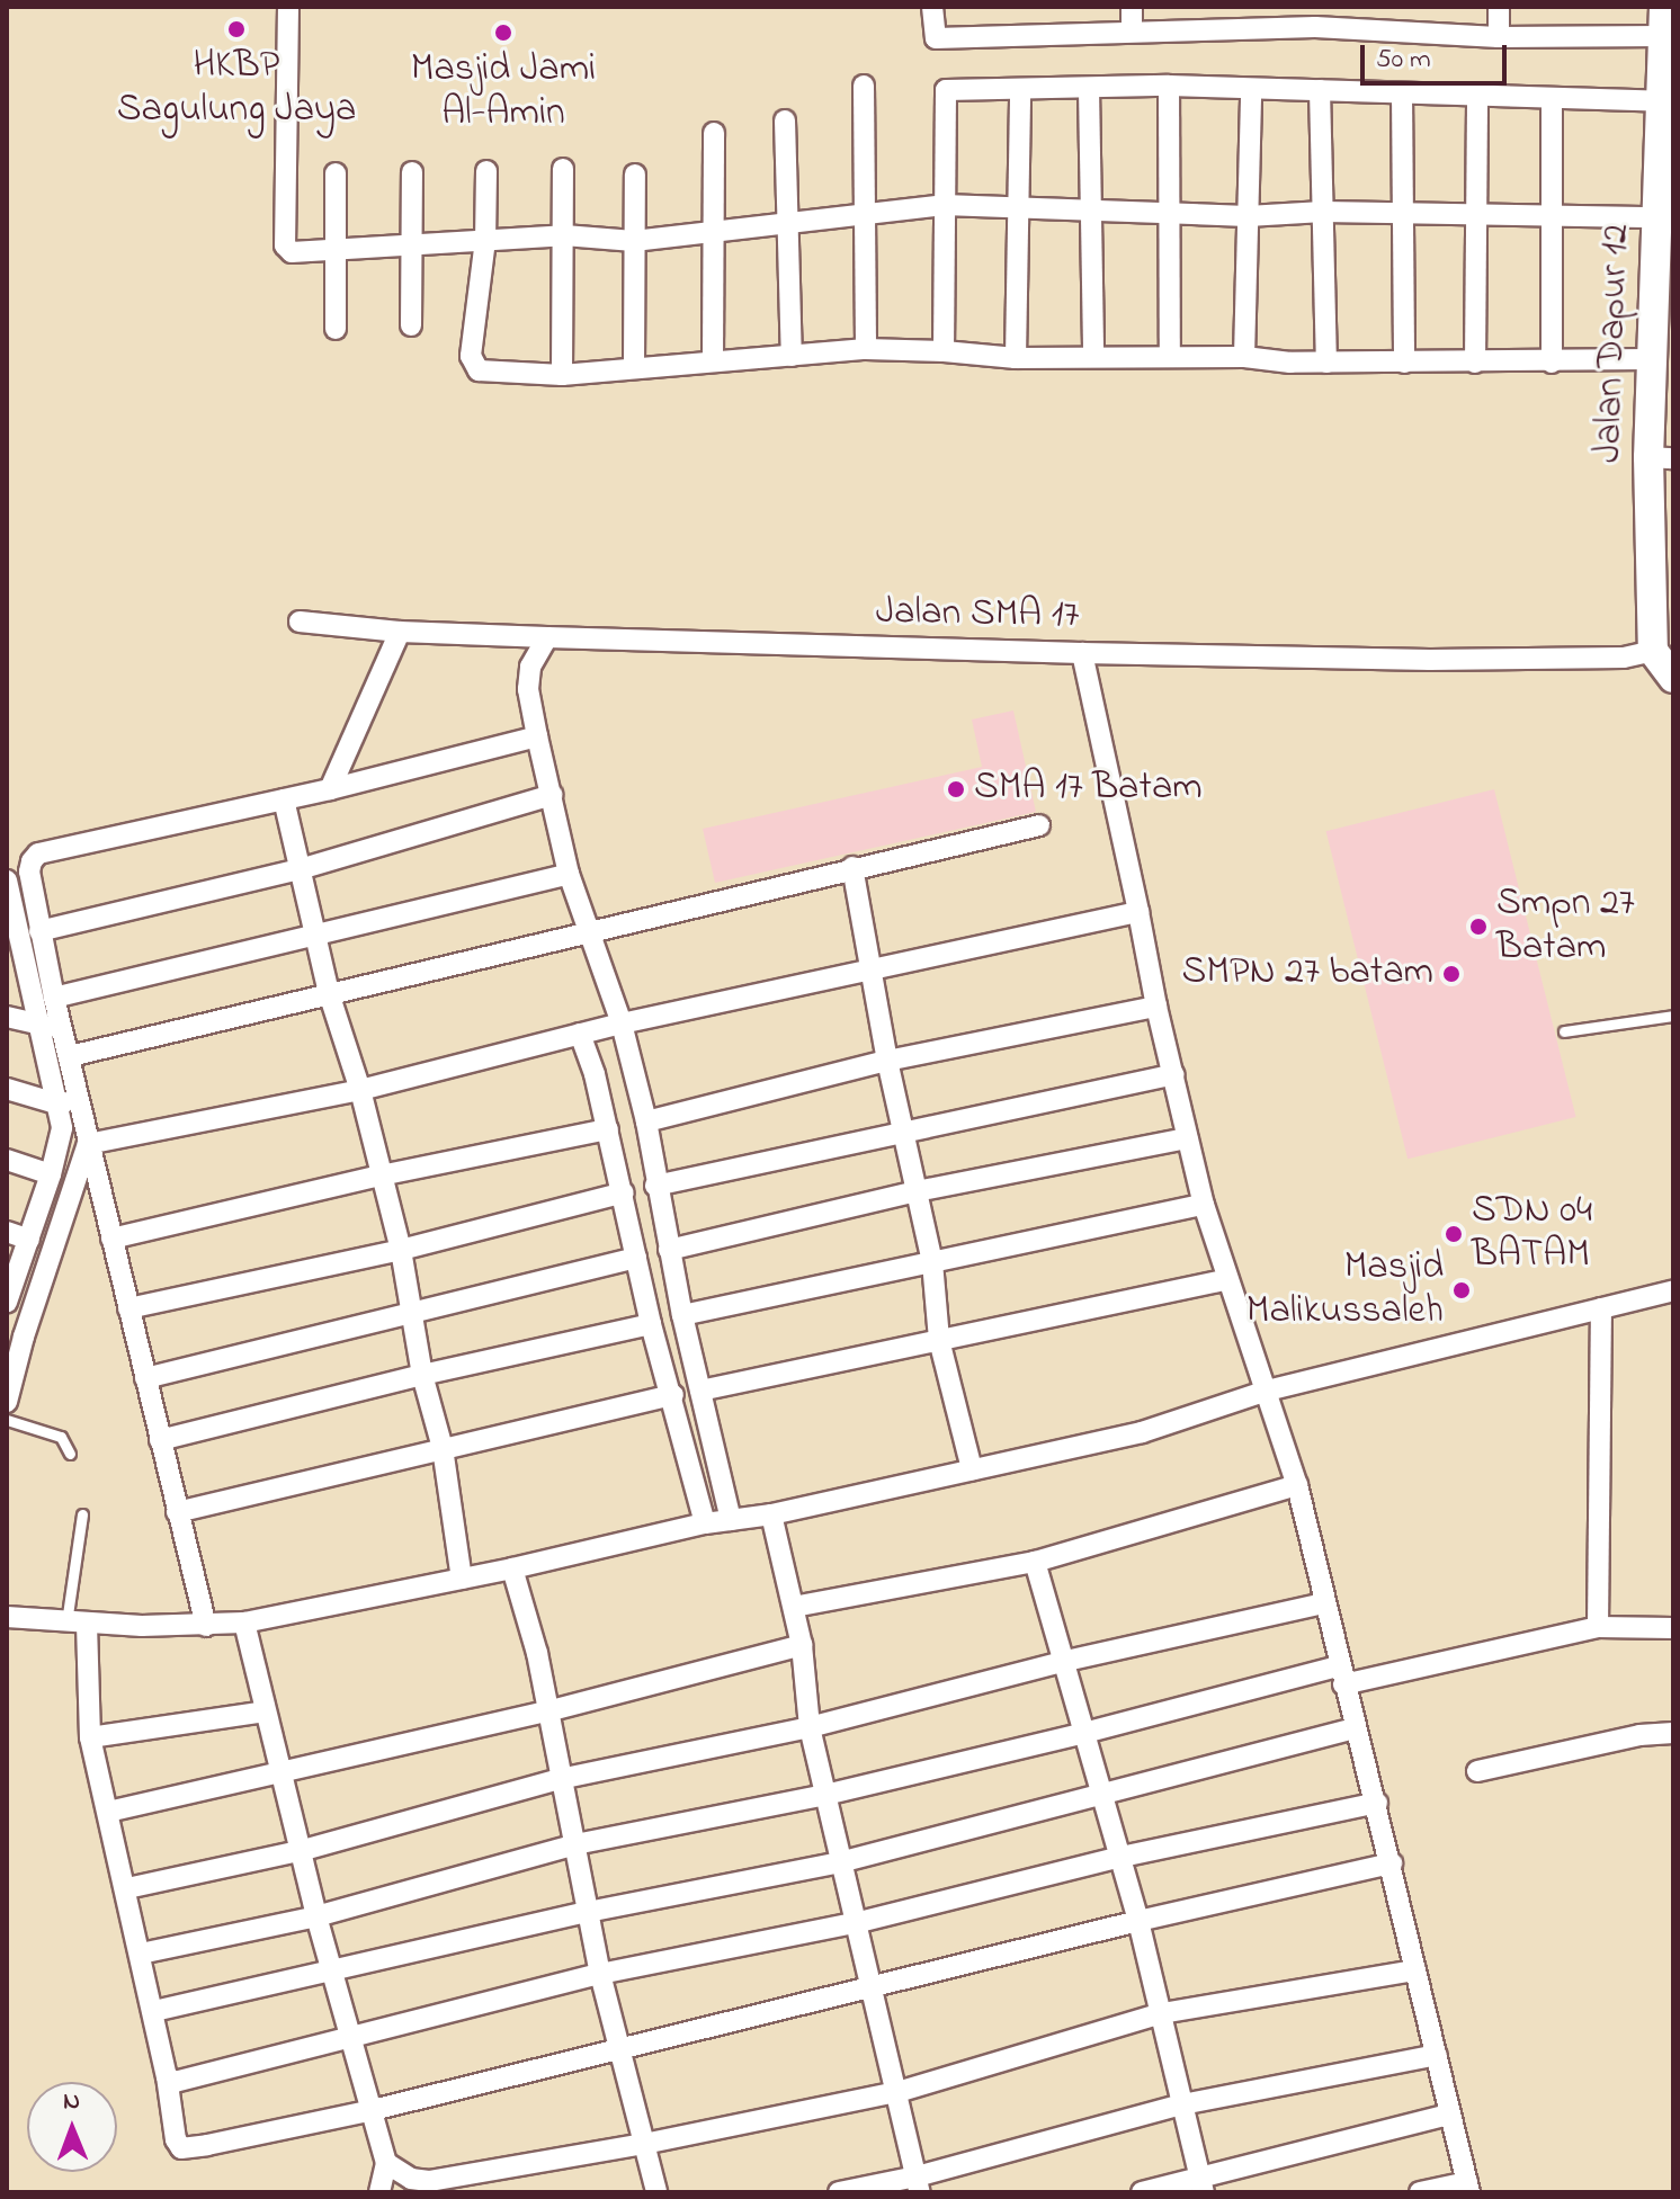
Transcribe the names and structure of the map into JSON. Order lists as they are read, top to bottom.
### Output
{
  "streets": {
    "street": ["Jalan Dapur 12", "Jalan SMA 17"]
  },
  "crossings": [
    ["Jalan Dapur 12", "Jalan SMA 17"]
  ],
  "places": [
    "HKBP Sagulung Jaya",
    "Masjid Jami Al-Amin",
    "SMA 17 Batam",
    "Smpn 27 Batam",
    "SMPN 27 batam",
    "SDN 04 BATAM",
    "Masjid Malikussaleh"
  ],
  "scale_bar": "50 m",
  "north": "top"
}
